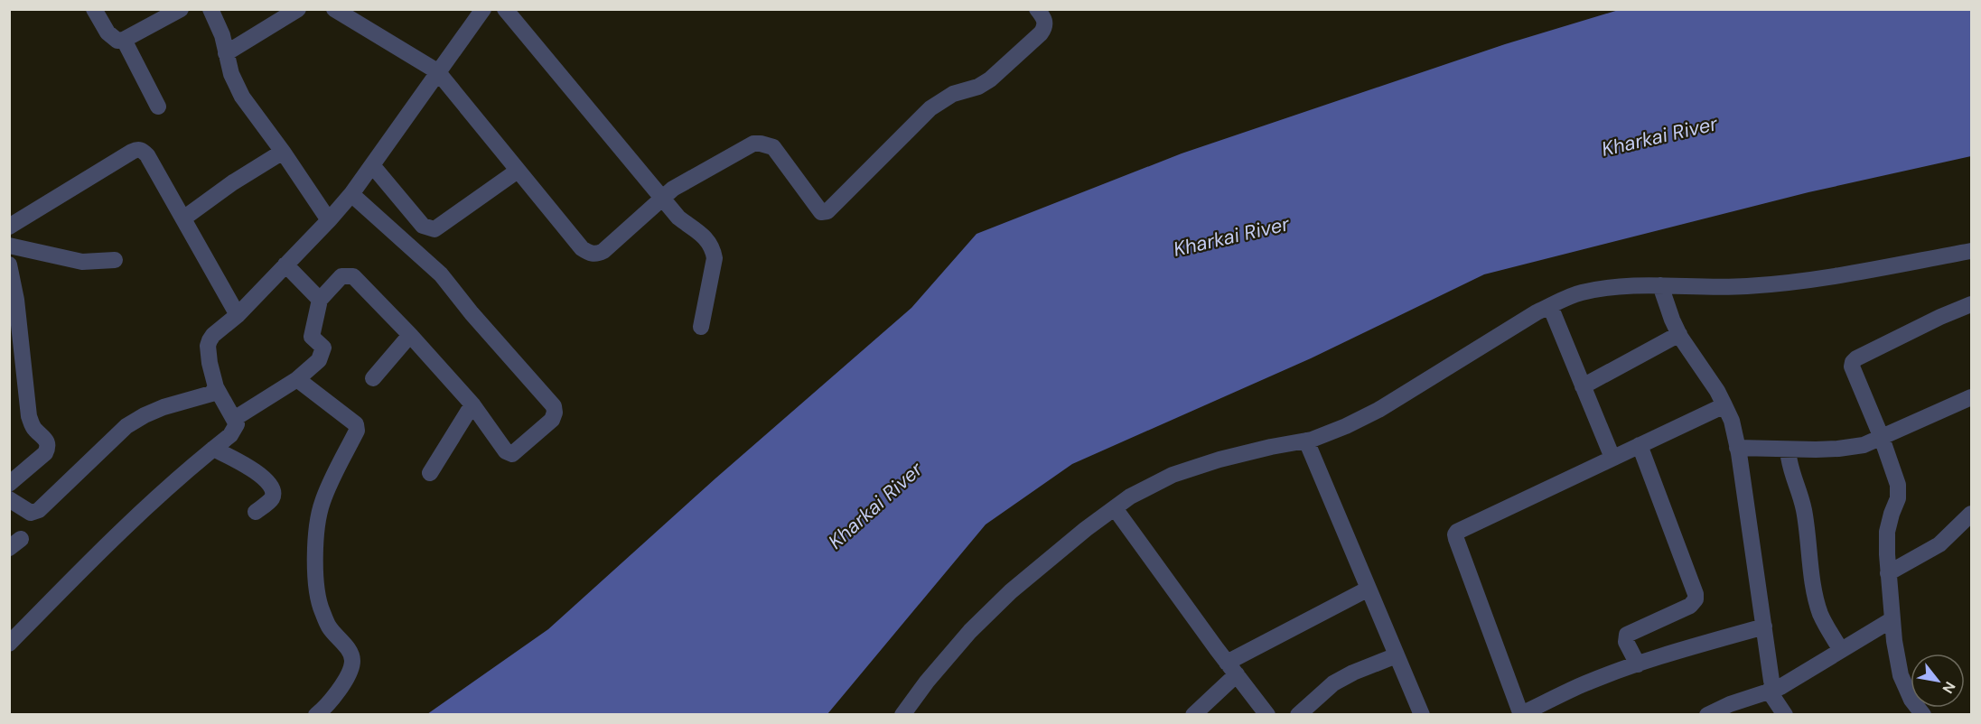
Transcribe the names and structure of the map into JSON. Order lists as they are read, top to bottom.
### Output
{
  "water": ["Kharkai River"],
  "north": "bottom right"
}
